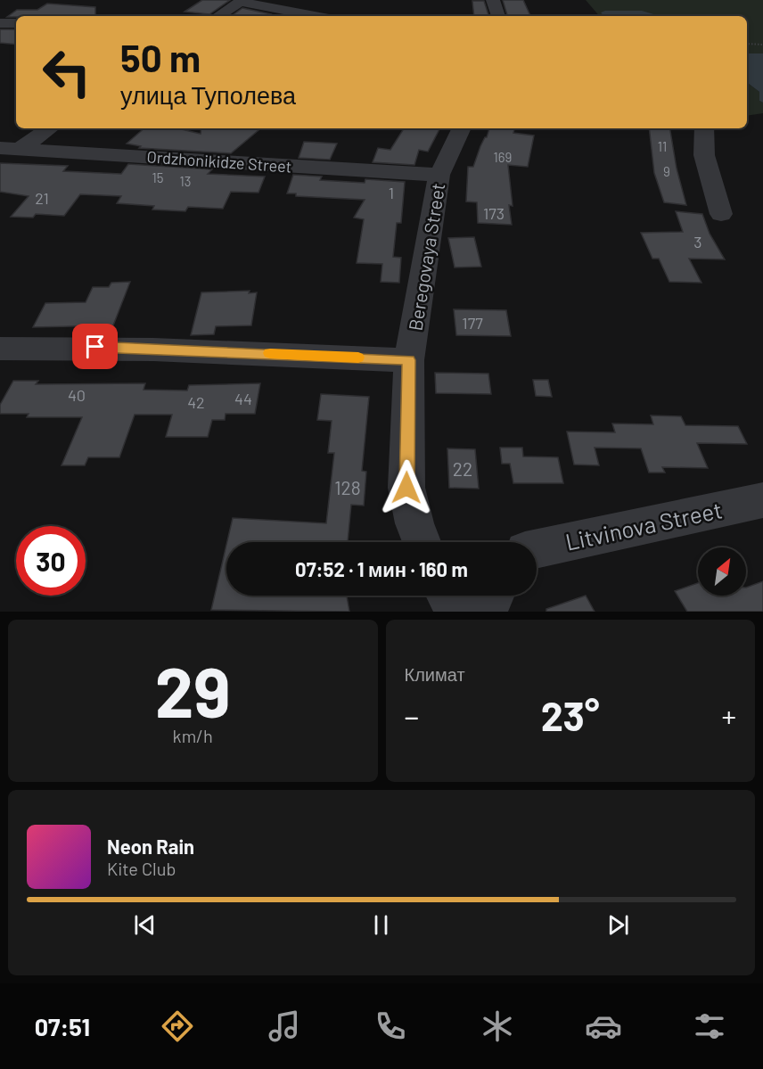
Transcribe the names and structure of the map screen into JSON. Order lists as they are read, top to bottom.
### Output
{
  "streets": {
    "street": ["Ordzhonikidze Street", "Beregovaya Street", "Litvinova Street"]
  },
  "crossings": [
    ["Ordzhonikidze Street", "Beregovaya Street"]
  ],
  "house_numbers": [
    "11",
    "169",
    "9",
    "15",
    "13",
    "1",
    "21",
    "173",
    "3",
    "177",
    "40",
    "44",
    "42",
    "22",
    "128"
  ],
  "north": "top right",
  "page": {
    "turn": ["50 m", "улица Туполева"],
    "limit": "30",
    "trip": "07:52 · 1 мин · 160 m",
    "tile": [
      ["29", "km/h"],
      "Климат"
    ],
    "heat": ["−", "23°", "+"],
    "song": ["Neon Rain", "Kite Club"],
    "tabs": "07:51"
  }
}
